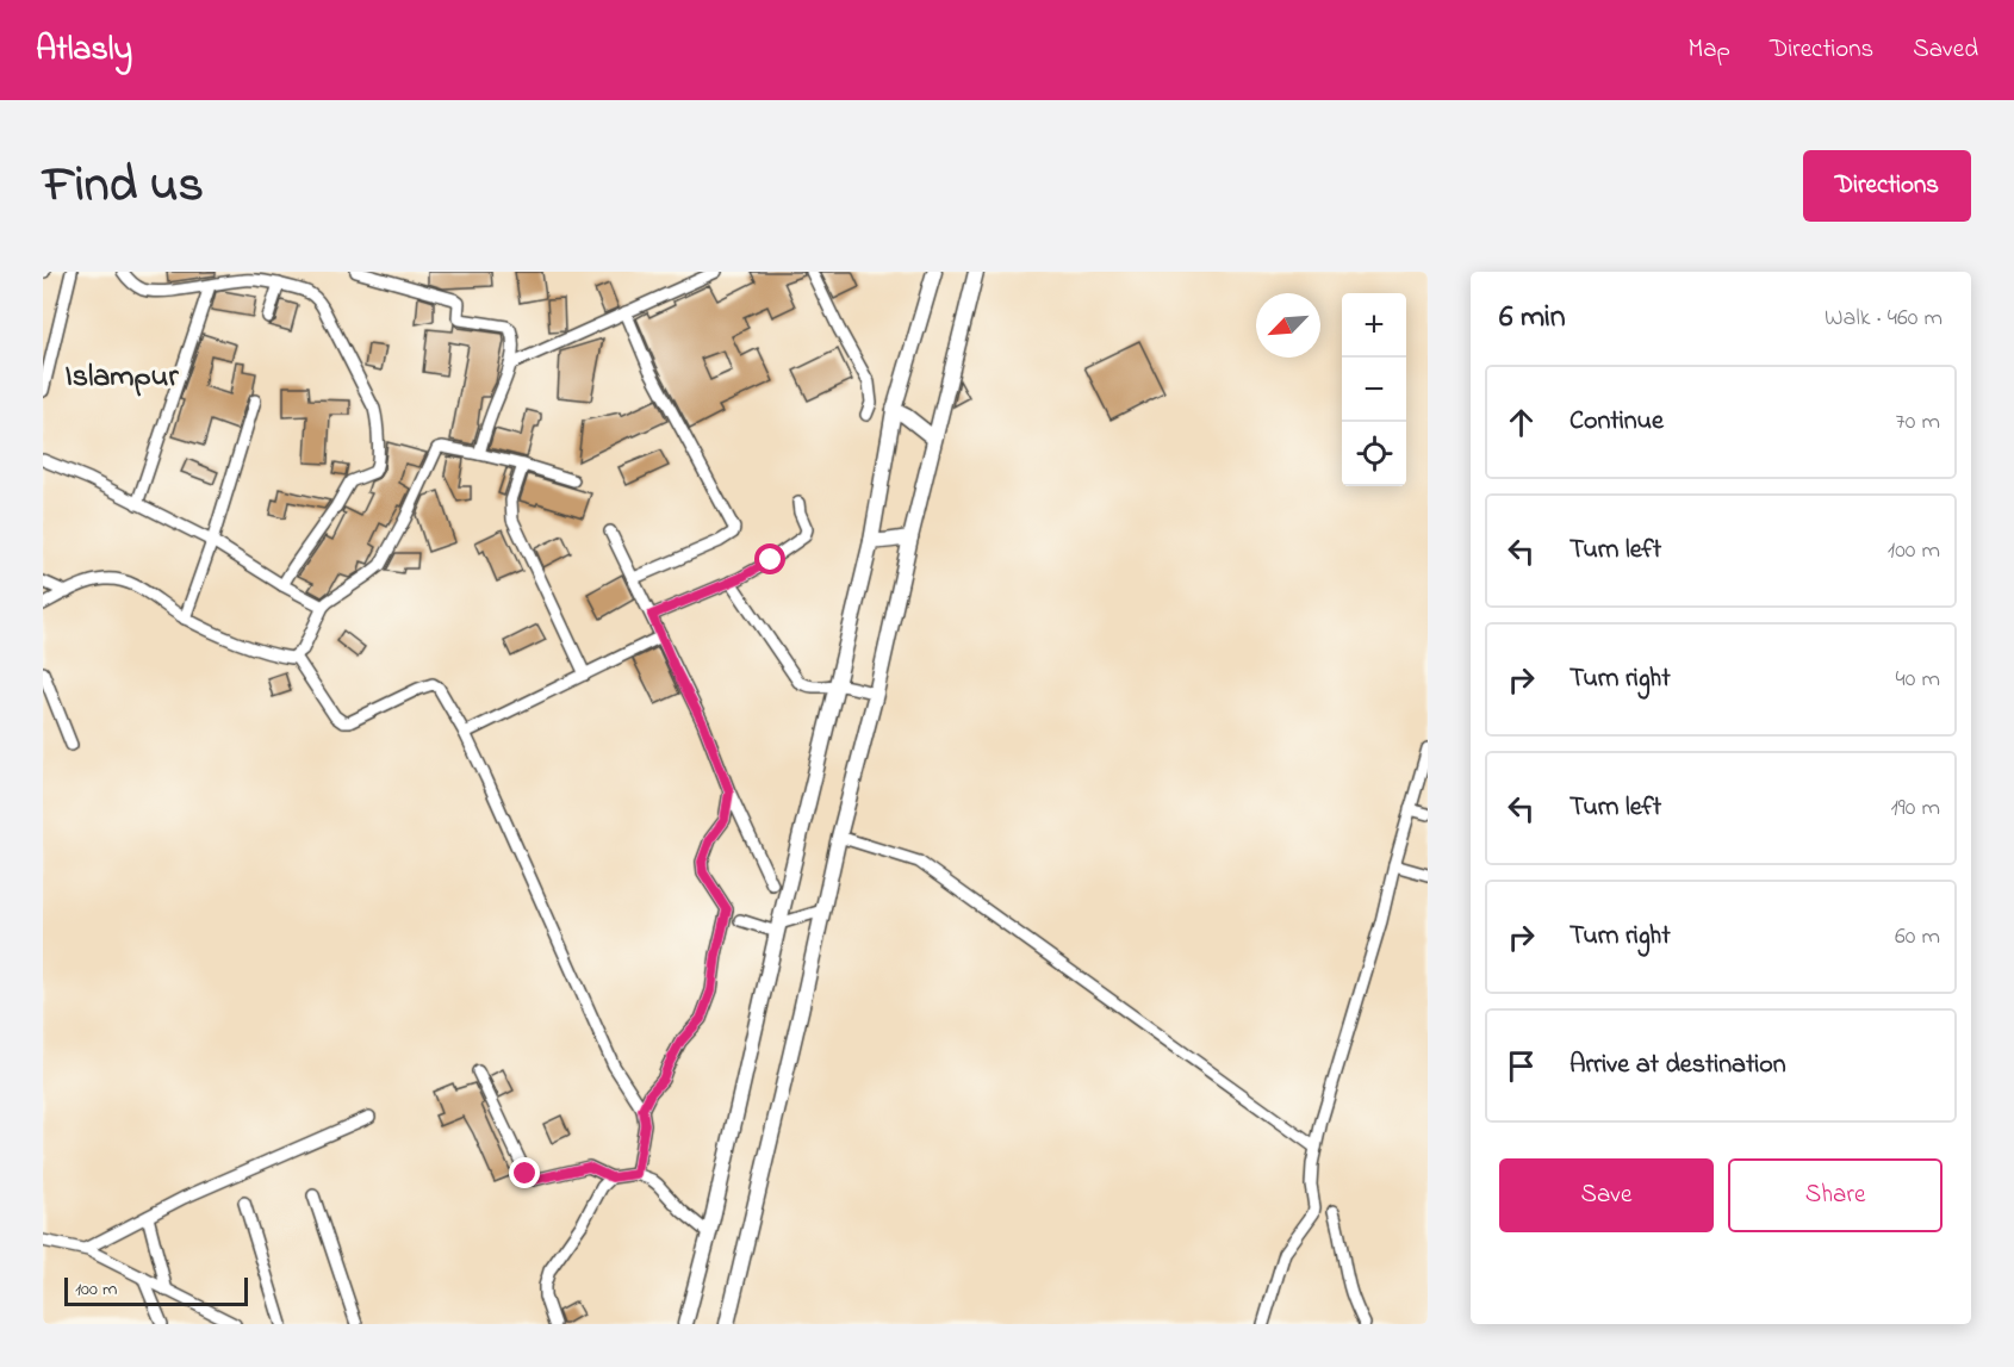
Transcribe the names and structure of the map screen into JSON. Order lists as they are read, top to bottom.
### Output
{
  "districts": ["Islampur"],
  "scale_bar": "100 m",
  "north": "bottom left",
  "page": {
    "header": "Atlasly",
    "nav": ["Map", "Directions", "Saved"],
    "title": "Find us",
    "buttons": [
      "Directions",
      ["Save", "Share"]
    ],
    "heading": ["6 min", "Walk · 460 m"],
    "map_buttons": ["+", "−"],
    "list": [
      ["Continue", "70 m"],
      ["Turn left", "100 m"],
      ["Turn right", "40 m"],
      ["Turn left", "190 m"],
      ["Turn right", "60 m"],
      "Arrive at destination"
    ],
    "scale": "100 m"
  }
}
